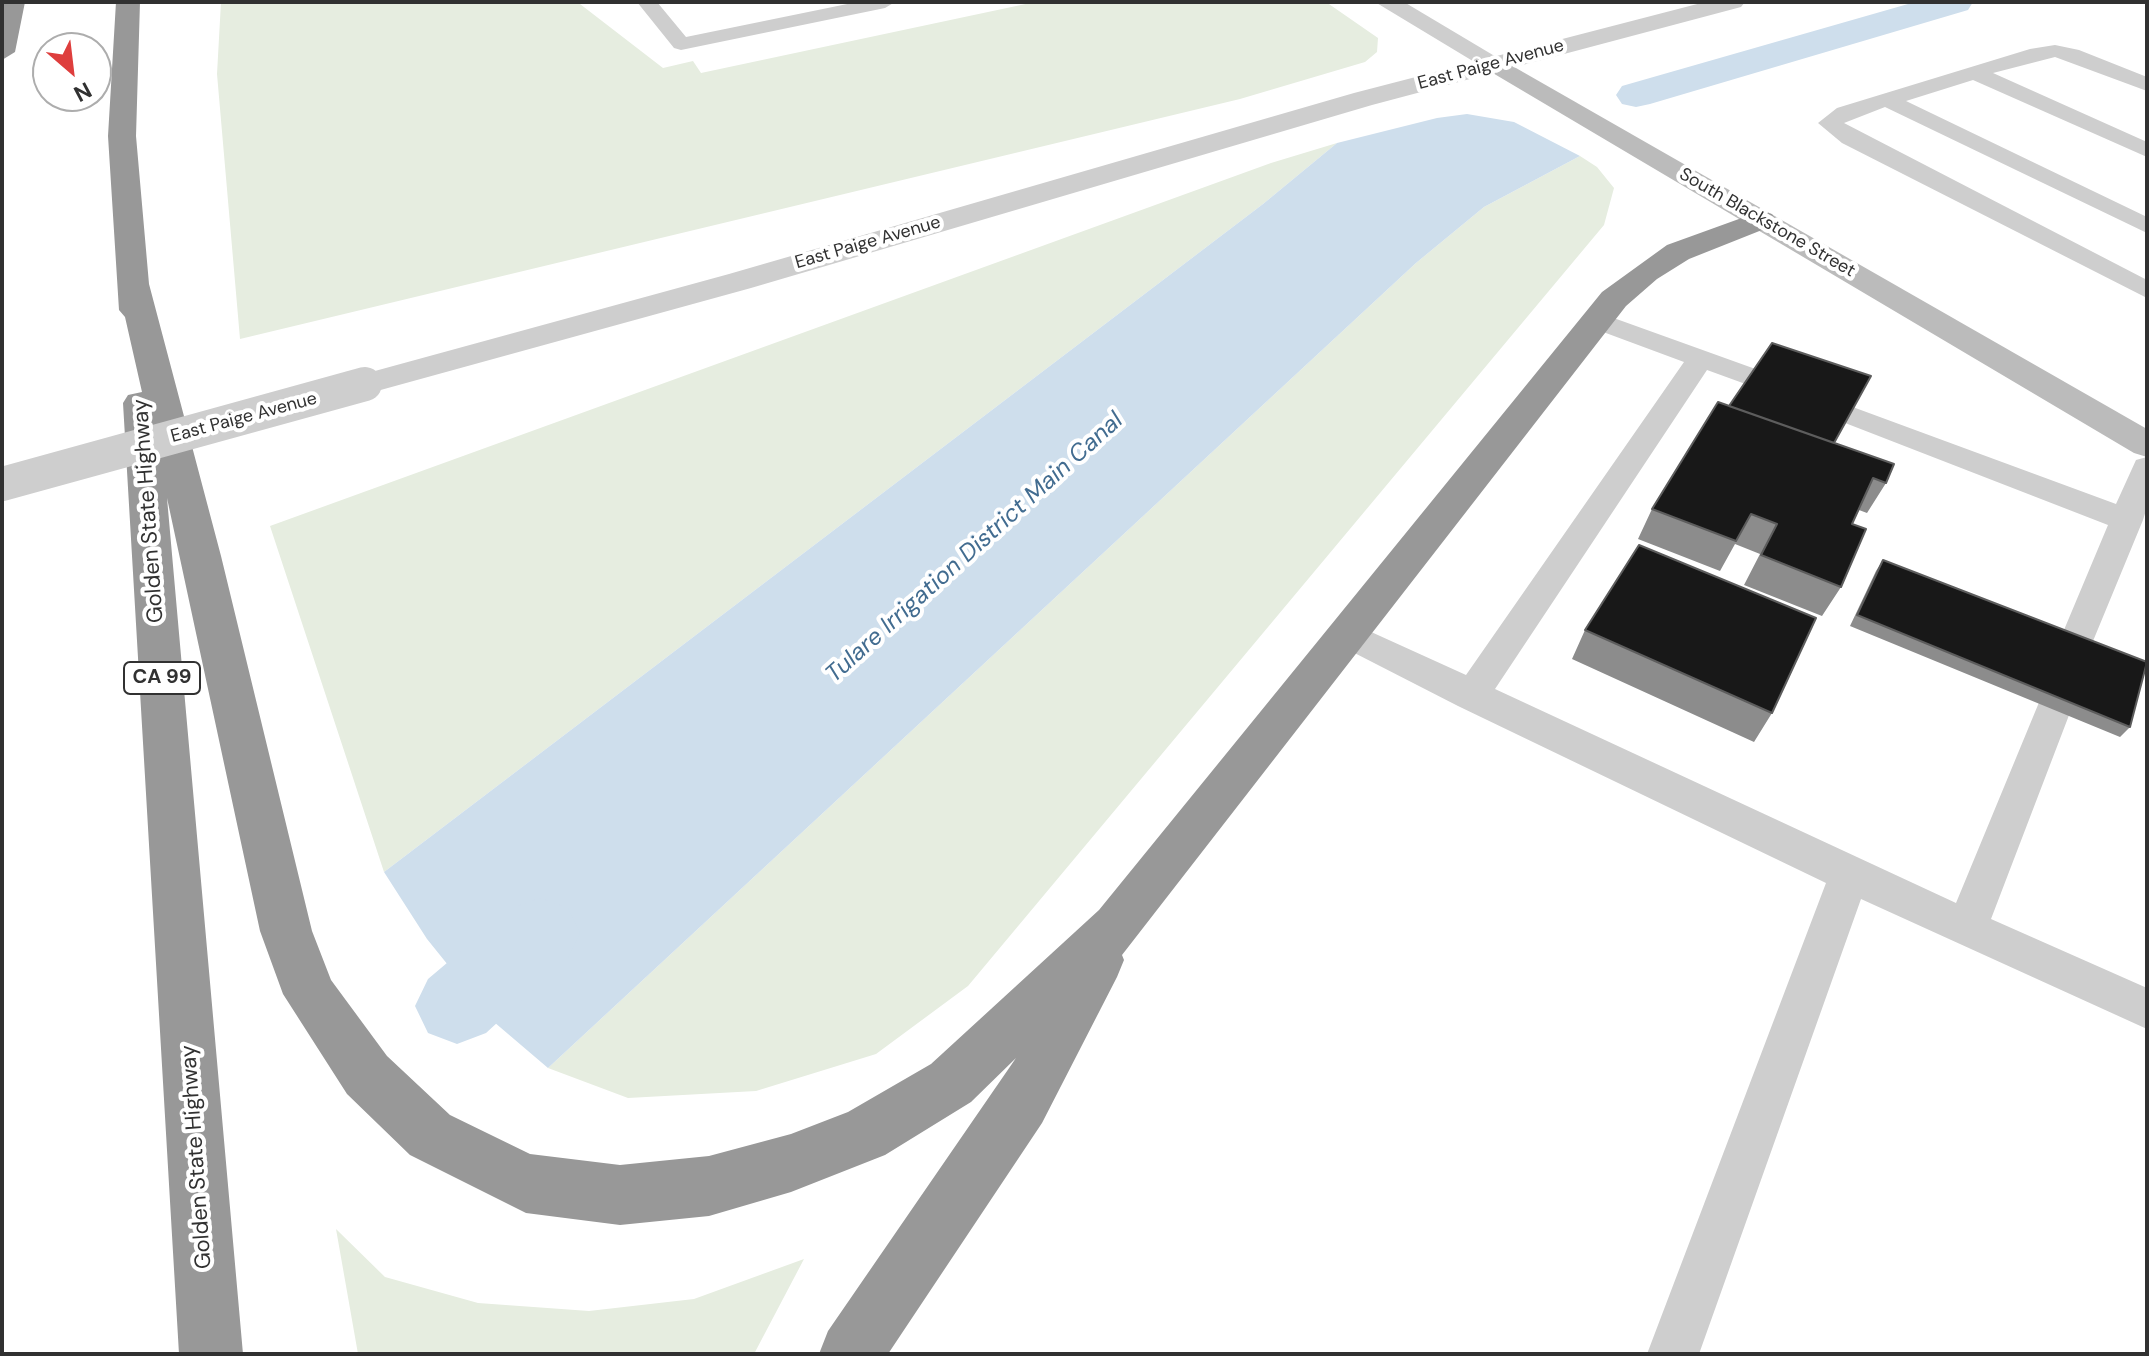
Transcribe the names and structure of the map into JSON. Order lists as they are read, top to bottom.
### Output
{
  "streets": {
    "highway": ["Golden State Highway", "CA 99"],
    "main road": ["South Blackstone Street"],
    "street": ["East Paige Avenue"]
  },
  "crossings": [
    ["East Paige Avenue", "South Blackstone Street"]
  ],
  "water": ["Tulare Irrigation District Main Canal"],
  "north": "bottom right"
}
